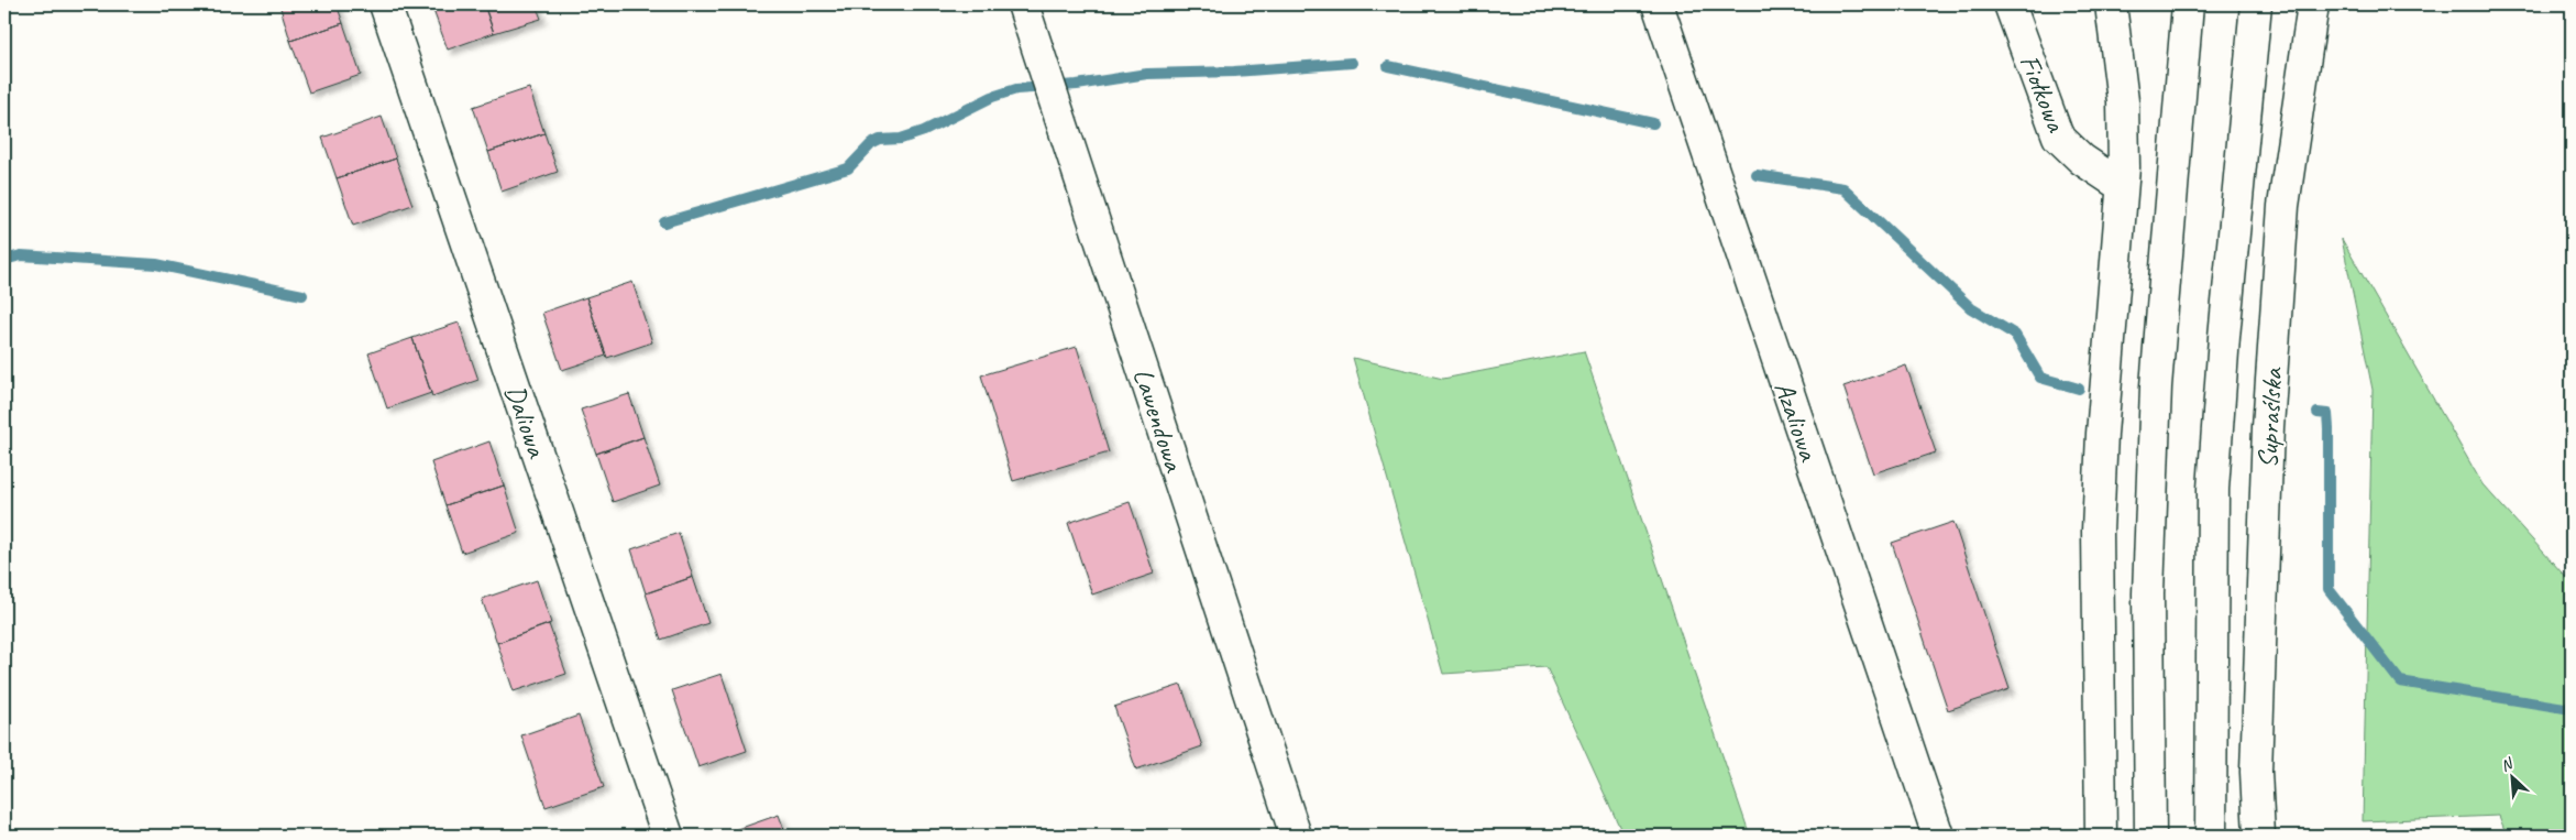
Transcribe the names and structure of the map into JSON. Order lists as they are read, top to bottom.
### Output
{
  "streets": {
    "street": [
      "Fiołkowa",
      "Supraślska",
      "Lawendowa",
      "Daliowa",
      "Azaliowa"
    ]
  },
  "north": "top left"
}
